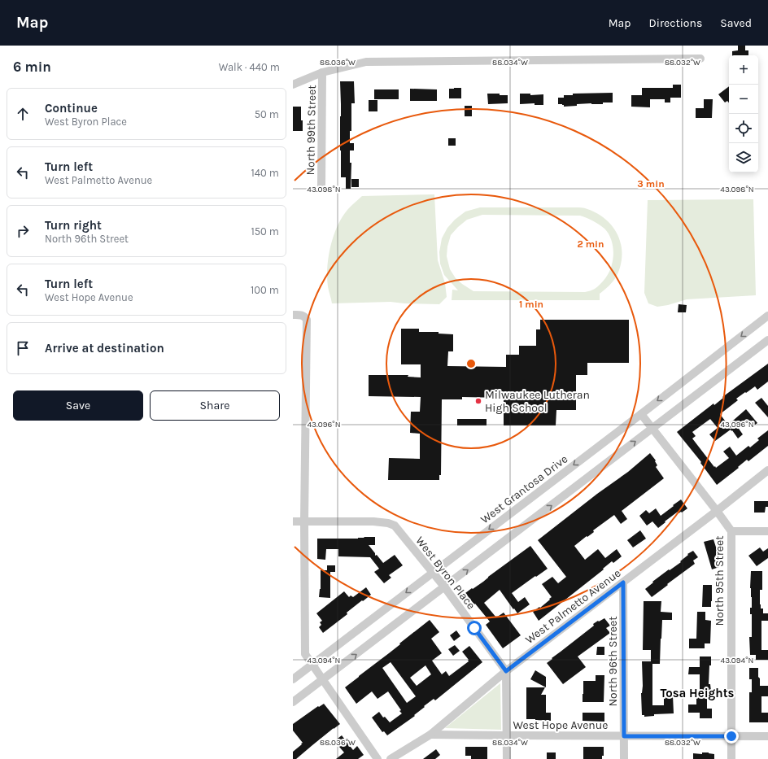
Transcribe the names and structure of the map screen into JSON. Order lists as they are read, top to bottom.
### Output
{
  "streets": {
    "street": [
      "North 99th Street",
      "West Grantosa Drive",
      "West Byron Place",
      "North 95th Street",
      "West Palmetto Avenue",
      "North 96th Street",
      "West Hope Avenue"
    ]
  },
  "crossings": [
    ["West Grantosa Drive", "West Byron Place"],
    ["West Grantosa Drive", "North 95th Street"],
    ["West Byron Place", "West Palmetto Avenue"],
    ["North 95th Street", "West Palmetto Avenue"],
    ["North 95th Street", "West Hope Avenue"],
    ["West Palmetto Avenue", "North 96th Street"],
    ["West Palmetto Avenue", "West Hope Avenue"],
    ["North 96th Street", "West Hope Avenue"]
  ],
  "districts": ["Tosa Heights"],
  "places": ["Milwaukee Lutheran High School"],
  "page": {
    "header": "Map",
    "nav": ["Map", "Directions", "Saved"],
    "heading": ["6 min", "Walk · 440 m"],
    "map_buttons": ["+", "−"],
    "list": [
      ["Continue", "West Byron Place", "50 m"],
      ["Turn left", "West Palmetto Avenue", "140 m"],
      ["Turn right", "North 96th Street", "150 m"],
      ["Turn left", "West Hope Avenue", "100 m"],
      "Arrive at destination"
    ],
    "buttons": ["Save", "Share"]
  },
  "coordinates": [
    "88.036°W",
    "88.034°W",
    "88.032°W",
    "43.098°N",
    "43.096°N",
    "43.094°N"
  ],
  "rings": ["3 min", "2 min", "1 min"]
}
